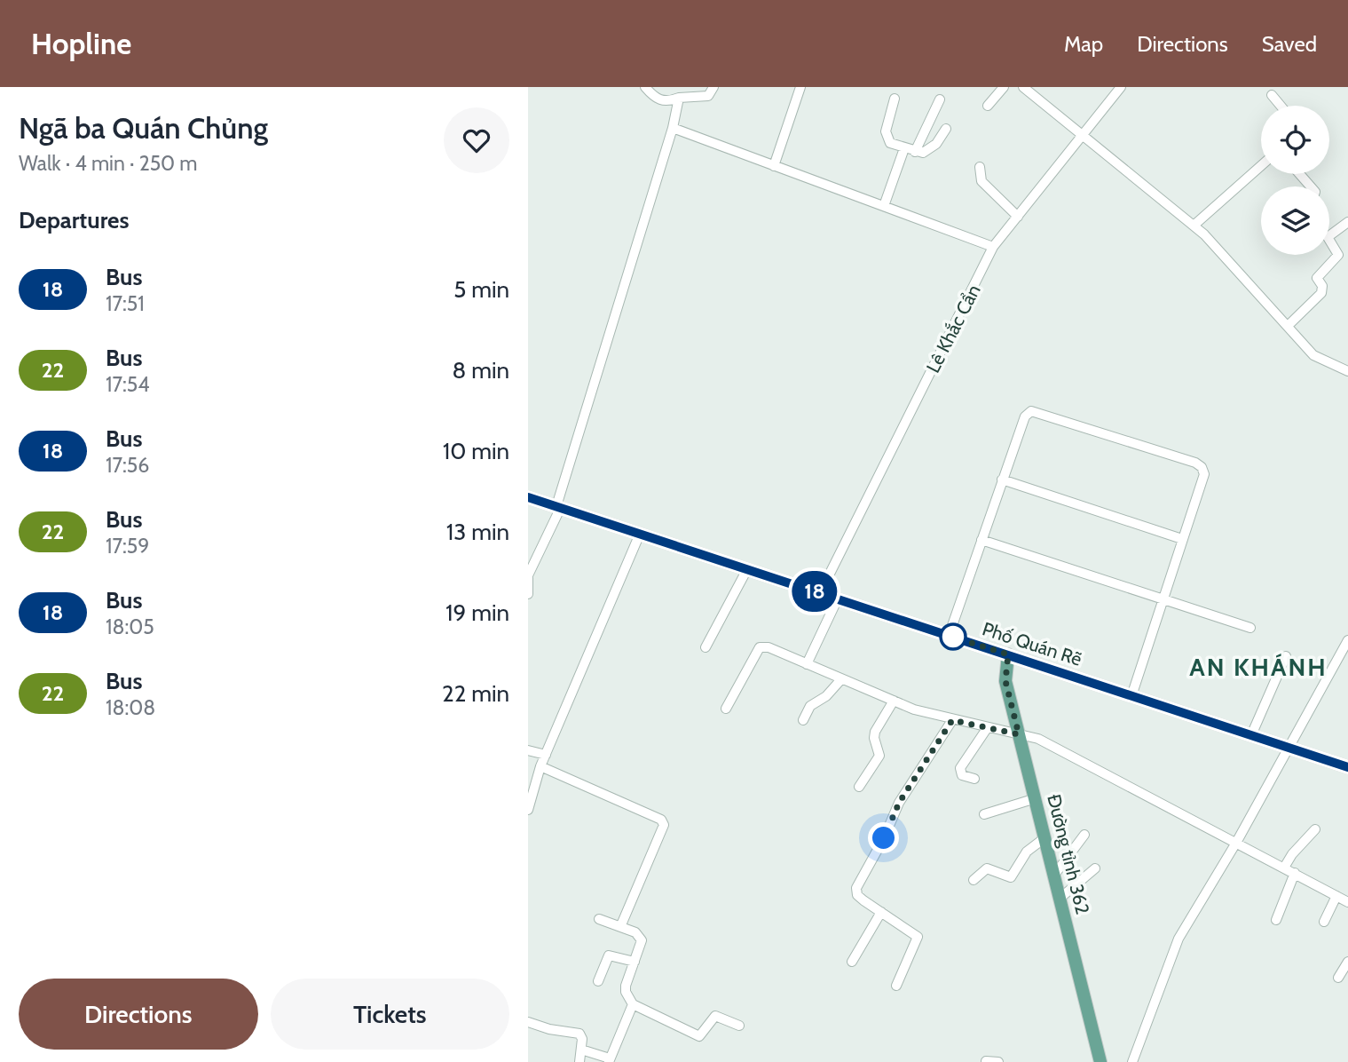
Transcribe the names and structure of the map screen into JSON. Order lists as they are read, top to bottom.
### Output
{
  "streets": {
    "main road": ["Phố Quán Rẽ", "Đường tỉnh 362"],
    "street": ["Lê Khắc Cẩn"]
  },
  "crossings": [
    ["Lê Khắc Cẩn", "Phố Quán Rẽ"],
    ["Phố Quán Rẽ", "Đường tỉnh 362"]
  ],
  "districts": ["AN KHÁNH"],
  "lines": ["bus line 18"],
  "page": {
    "header": "Hopline",
    "nav": ["Map", "Directions", "Saved"],
    "heading": [
      ["Ngã ba Quán Chủng", "Walk · 4 min · 250 m"],
      "Departures"
    ],
    "on_map": "18",
    "list": [
      {
        "mark": "18",
        "name": "Bus",
        "note": "17:51",
        "value": "5 min"
      },
      {
        "mark": "22",
        "name": "Bus",
        "note": "17:54",
        "value": "8 min"
      },
      {
        "mark": "18",
        "name": "Bus",
        "note": "17:56",
        "value": "10 min"
      },
      {
        "mark": "22",
        "name": "Bus",
        "note": "17:59",
        "value": "13 min"
      },
      {
        "mark": "18",
        "name": "Bus",
        "note": "18:05",
        "value": "19 min"
      },
      {
        "mark": "22",
        "name": "Bus",
        "note": "18:08",
        "value": "22 min"
      }
    ],
    "buttons": ["Directions", "Tickets"]
  }
}
